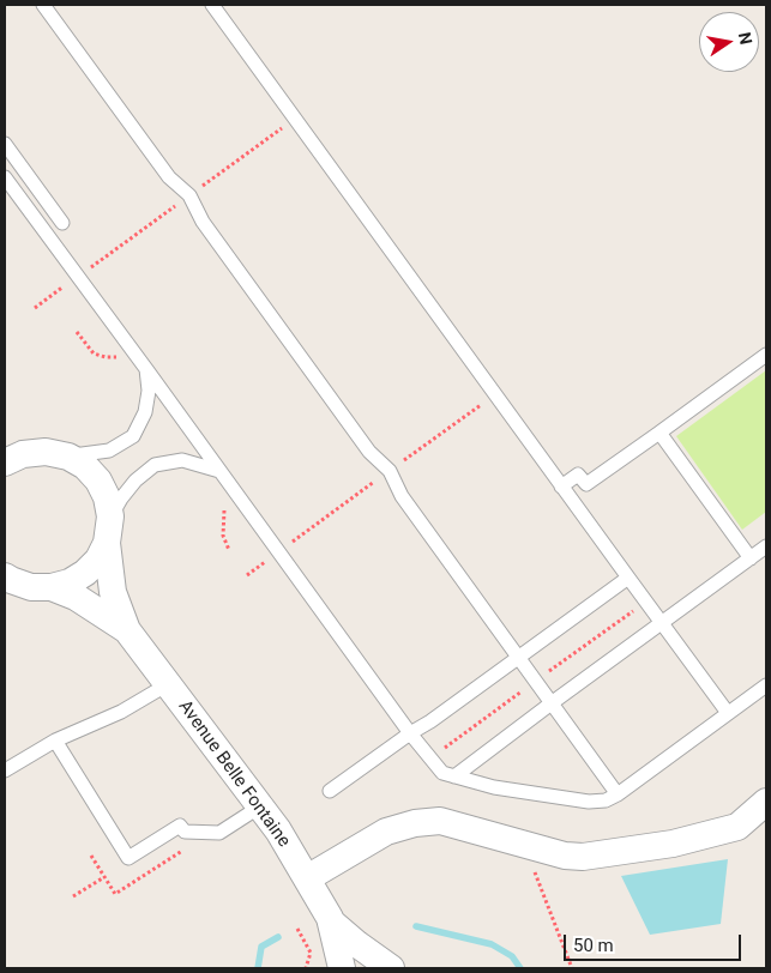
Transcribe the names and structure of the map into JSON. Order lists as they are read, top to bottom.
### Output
{
  "streets": {
    "street": ["Avenue Belle Fontaine"]
  },
  "scale_bar": "50 m",
  "north": "right"
}
